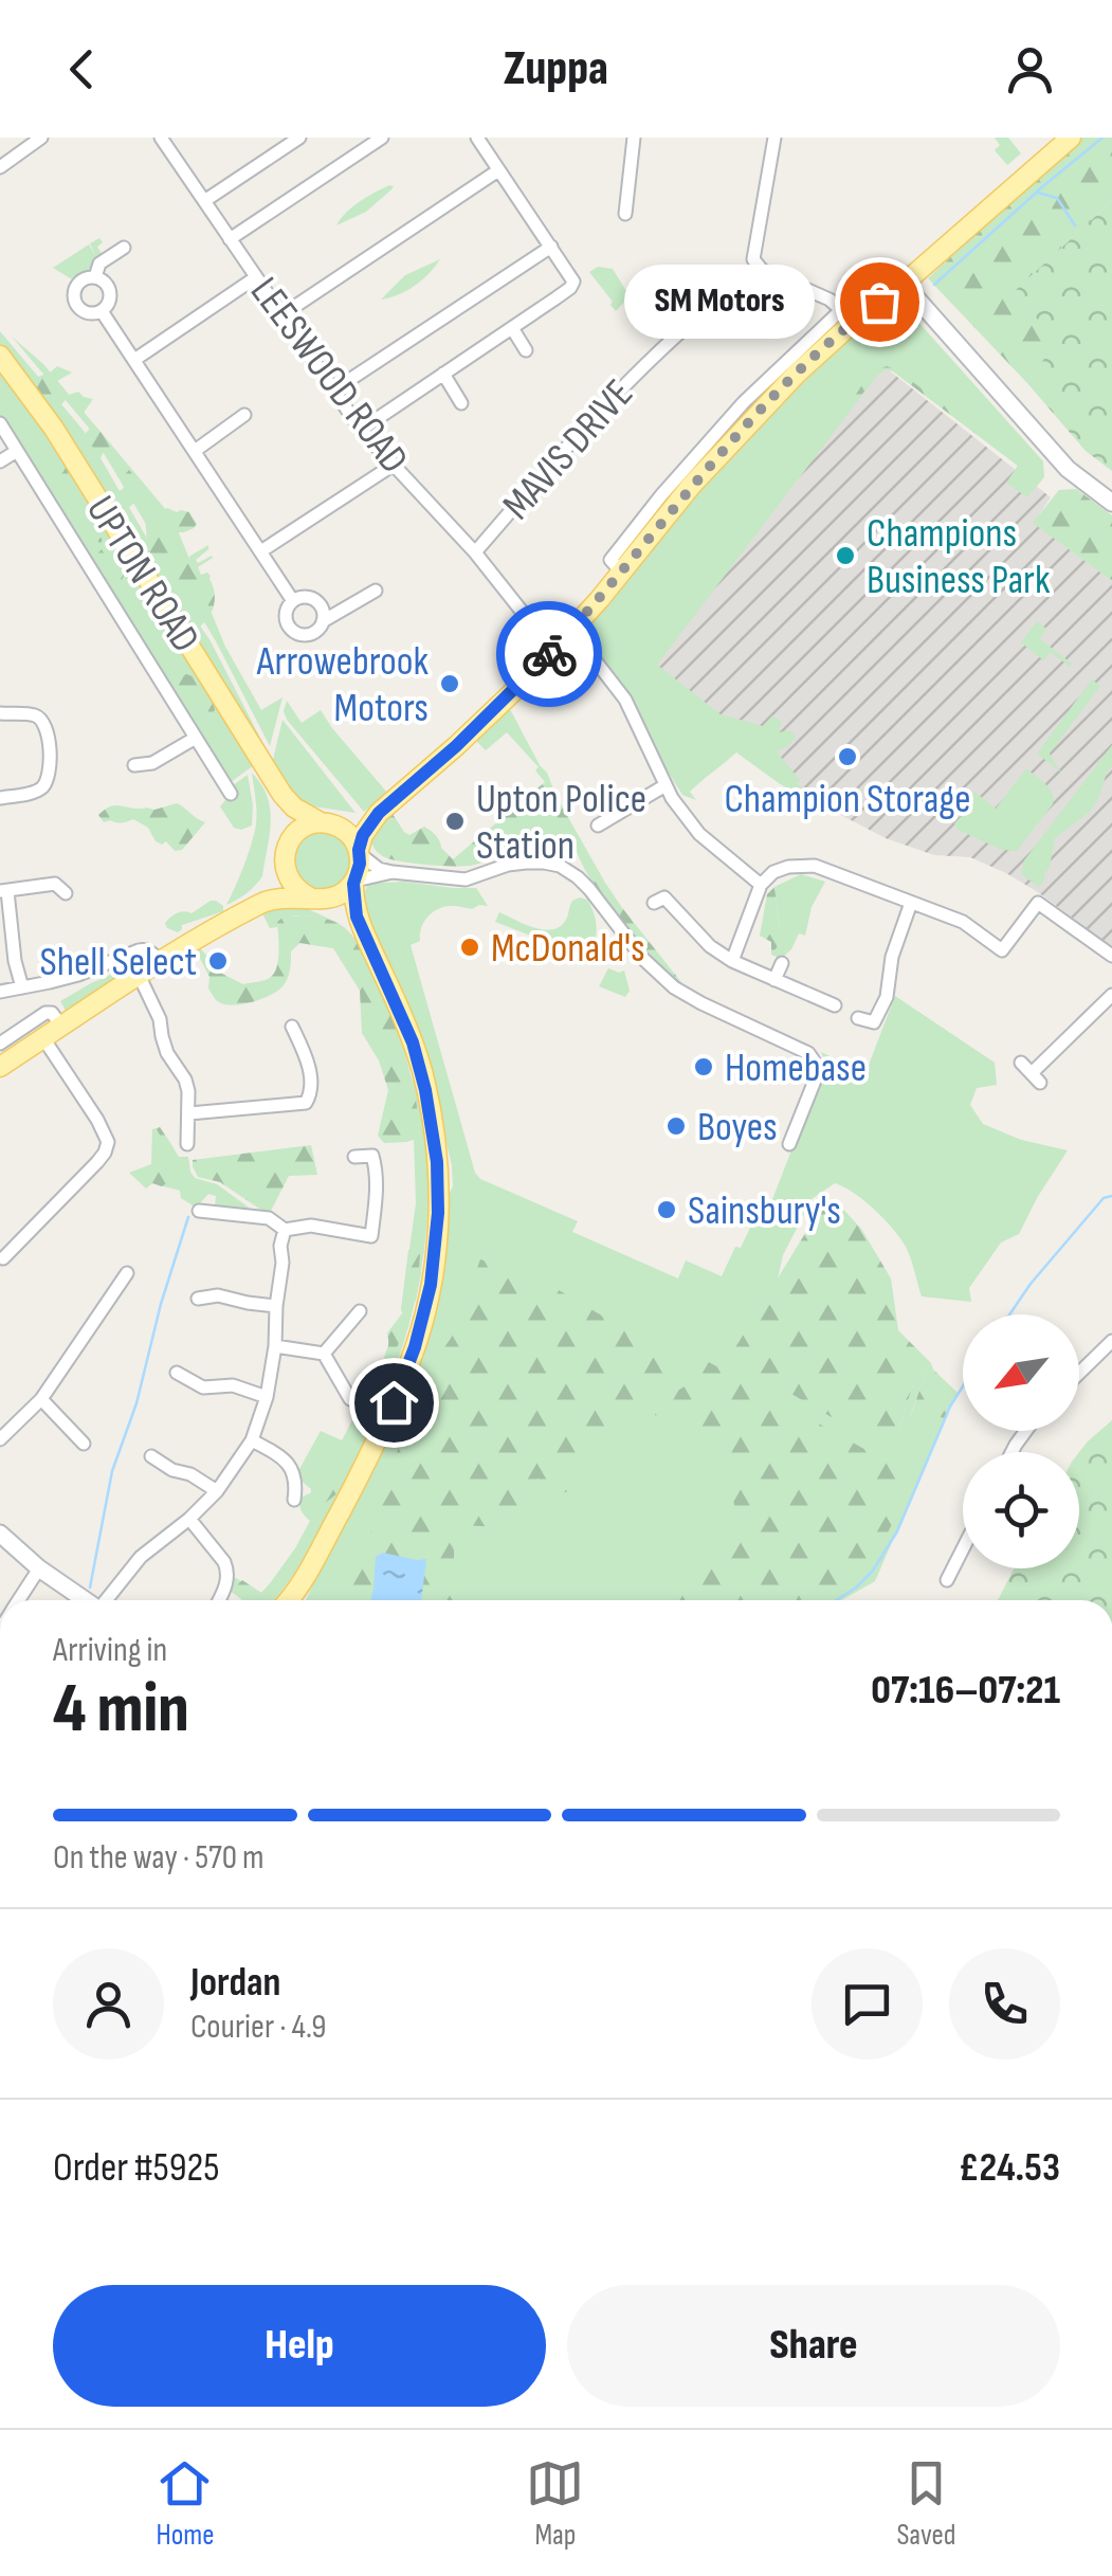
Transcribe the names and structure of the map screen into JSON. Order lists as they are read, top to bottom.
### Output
{
  "streets": {
    "main road": ["UPTON ROAD"],
    "street": ["LEESWOOD ROAD", "MAVIS DRIVE"]
  },
  "crossings": [
    ["LEESWOOD ROAD", "MAVIS DRIVE"]
  ],
  "places": [
    "SM Motors",
    "Champions Business Park",
    "Arrowebrook Motors",
    "Champion Storage",
    "Upton Police Station",
    "McDonald's",
    "Shell Select",
    "Homebase",
    "Boyes",
    "Sainsbury's"
  ],
  "north": "bottom left",
  "page": {
    "header": "Zuppa",
    "bubble": "SM Motors",
    "heading": ["4 min", "Arriving in", "07:16–07:21"],
    "panel": [
      "Jordan",
      "Courier · 4.9",
      "Order #5925",
      "£24.53"
    ],
    "bar": "On the way · 570 m",
    "buttons": ["Help", "Share"],
    "tabs": ["Home", "Map", "Saved"]
  }
}
